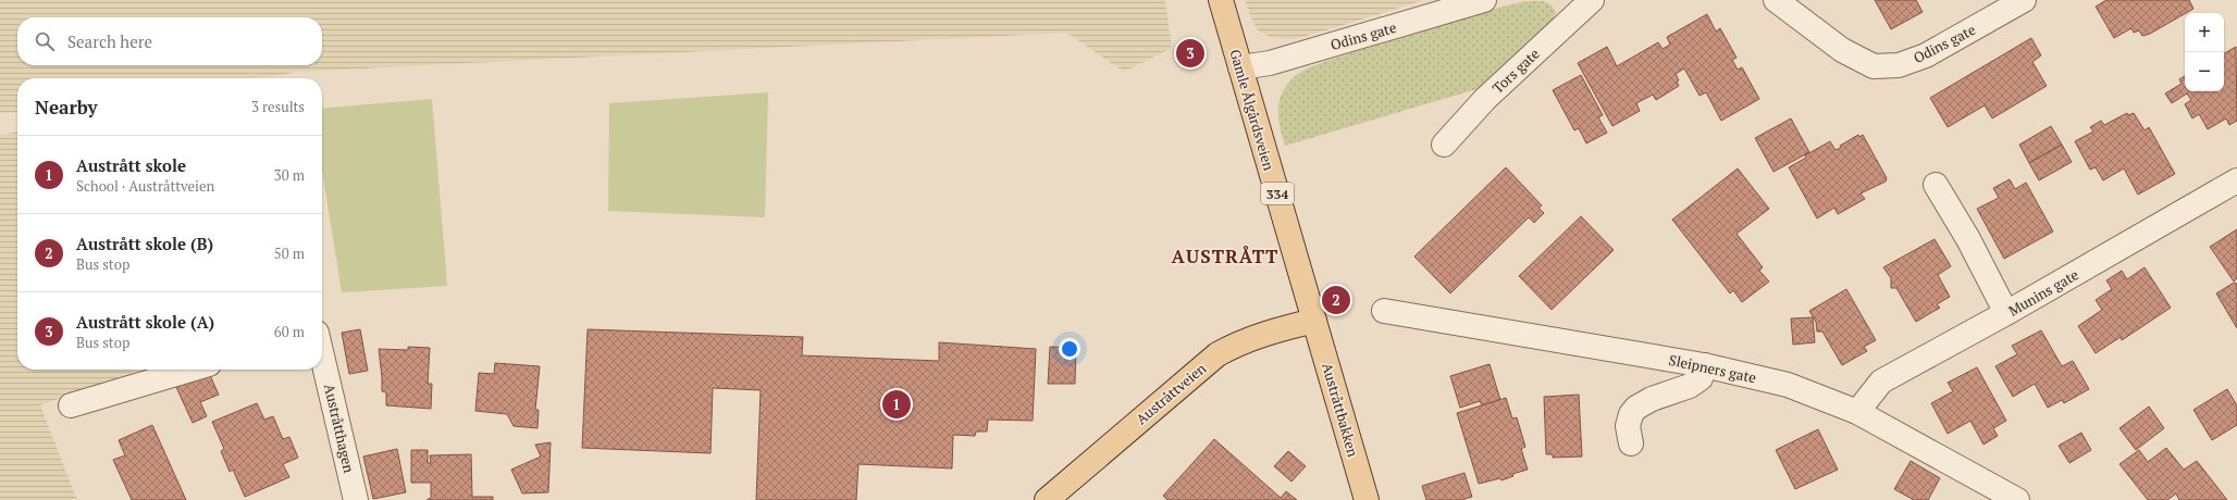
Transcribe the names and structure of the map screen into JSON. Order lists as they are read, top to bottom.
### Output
{
  "streets": {
    "main road": [
      "Gamle Ålgårdsveien",
      "334",
      "Austråttveien",
      "Austråttbakken"
    ],
    "street": [
      "Odins gate",
      "Tors gate",
      "Munins gate",
      "Sleipners gate",
      "Austråtthagen"
    ]
  },
  "crossings": [
    ["Odins gate", "Gamle Ålgårdsveien"],
    ["Gamle Ålgårdsveien", "Austråttveien"],
    ["Gamle Ålgårdsveien", "Austråttbakken"],
    ["Munins gate", "Sleipners gate"],
    ["Austråttveien", "Austråttbakken"]
  ],
  "districts": ["AUSTRÅTT"],
  "page": {
    "map_buttons": ["+", "−"],
    "search": "Search here",
    "pins": ["3", "2", "1"],
    "heading": ["Nearby", "3 results"],
    "list": [
      {
        "mark": "1",
        "name": "Austrått skole",
        "note": "School · Austråttveien",
        "value": "30 m"
      },
      {
        "mark": "2",
        "name": "Austrått skole (B)",
        "note": "Bus stop",
        "value": "50 m"
      },
      {
        "mark": "3",
        "name": "Austrått skole (A)",
        "note": "Bus stop",
        "value": "60 m"
      }
    ]
  }
}
